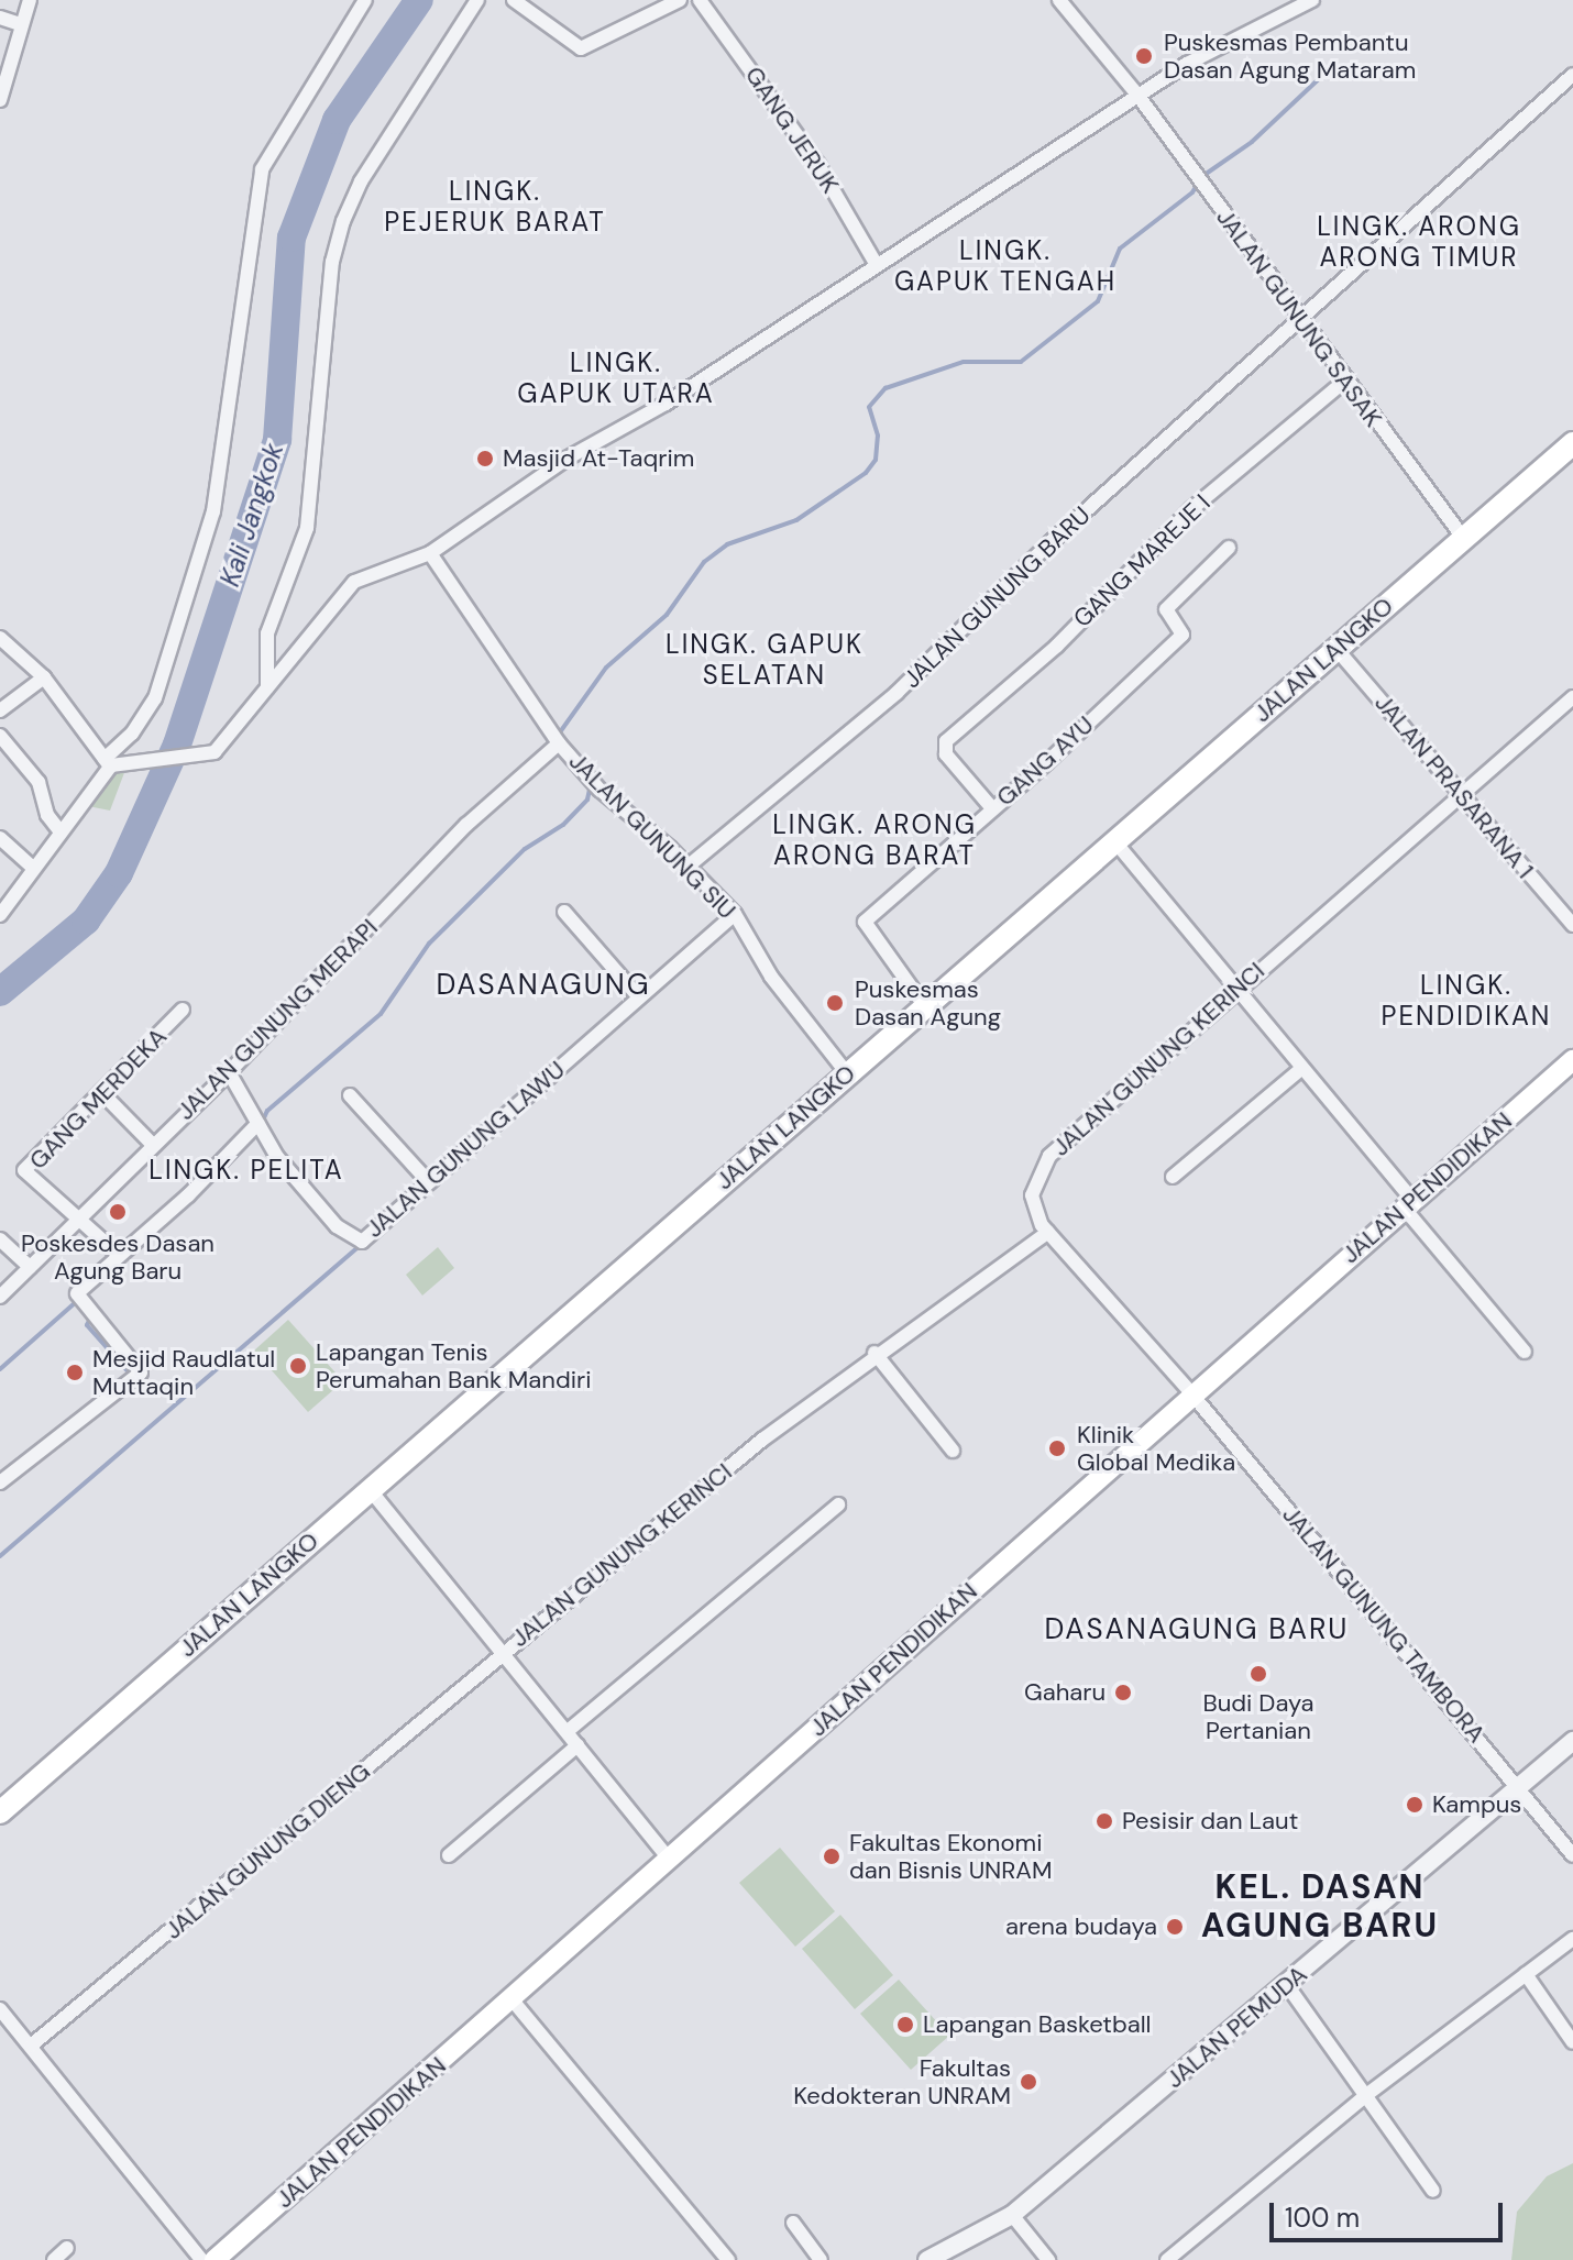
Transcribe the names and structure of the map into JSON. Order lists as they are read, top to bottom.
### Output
{
  "streets": {
    "main road": ["JALAN LANGKO", "JALAN PENDIDIKAN"],
    "street": [
      "GANG JERUK",
      "JALAN GUNUNG SASAK",
      "GANG MAREJE I",
      "JALAN GUNUNG BARU",
      "GANG AYU",
      "JALAN PRASARANA 1",
      "JALAN GUNUNG SIU",
      "JALAN GUNUNG MERAPI",
      "JALAN GUNUNG KERINCI",
      "GANG MERDEKA",
      "JALAN GUNUNG LAWU",
      "JALAN GUNUNG TAMBORA",
      "JALAN GUNUNG DIENG",
      "JALAN PEMUDA"
    ]
  },
  "crossings": [
    ["JALAN GUNUNG SASAK", "GANG MAREJE I"],
    ["JALAN GUNUNG SASAK", "JALAN GUNUNG BARU"],
    ["JALAN GUNUNG SASAK", "JALAN LANGKO"],
    ["GANG MAREJE I", "GANG AYU"],
    ["JALAN GUNUNG BARU", "JALAN GUNUNG SIU"],
    ["JALAN LANGKO", "GANG AYU"],
    ["JALAN LANGKO", "JALAN PRASARANA 1"],
    ["JALAN LANGKO", "JALAN GUNUNG SIU"],
    ["JALAN PRASARANA 1", "JALAN GUNUNG KERINCI"],
    ["JALAN GUNUNG SIU", "JALAN GUNUNG MERAPI"],
    ["JALAN GUNUNG SIU", "JALAN GUNUNG LAWU"],
    ["JALAN GUNUNG MERAPI", "GANG MERDEKA"],
    ["JALAN GUNUNG MERAPI", "JALAN GUNUNG LAWU"],
    ["JALAN GUNUNG KERINCI", "JALAN GUNUNG TAMBORA"],
    ["JALAN GUNUNG KERINCI", "JALAN GUNUNG DIENG"],
    ["JALAN PENDIDIKAN", "JALAN GUNUNG TAMBORA"],
    ["JALAN GUNUNG TAMBORA", "JALAN PEMUDA"]
  ],
  "districts": [
    "LINGK. PEJERUK BARAT",
    "LINGK. ARONG ARONG TIMUR",
    "LINGK. GAPUK TENGAH",
    "LINGK. GAPUK UTARA",
    "LINGK. GAPUK SELATAN",
    "LINGK. ARONG ARONG BARAT",
    "DASANAGUNG",
    "LINGK. PENDIDIKAN",
    "LINGK. PELITA",
    "DASANAGUNG BARU",
    "KEL. DASAN AGUNG BARU"
  ],
  "water": ["Kali Jangkok"],
  "places": [
    "Puskesmas Pembantu Dasan Agung Mataram",
    "Masjid At-Taqrim",
    "Puskesmas Dasan Agung",
    "Poskesdes Dasan Agung Baru",
    "Lapangan Tenis Perumahan Bank Mandiri",
    "Mesjid Raudlatul Muttaqin",
    "Klinik Global Medika",
    "Budi Daya Pertanian",
    "Gaharu",
    "Kampus",
    "Pesisir dan Laut",
    "Fakultas Ekonomi dan Bisnis UNRAM",
    "arena budaya",
    "Lapangan Basketball",
    "Fakultas Kedokteran UNRAM"
  ],
  "scale_bar": "100 m"
}
